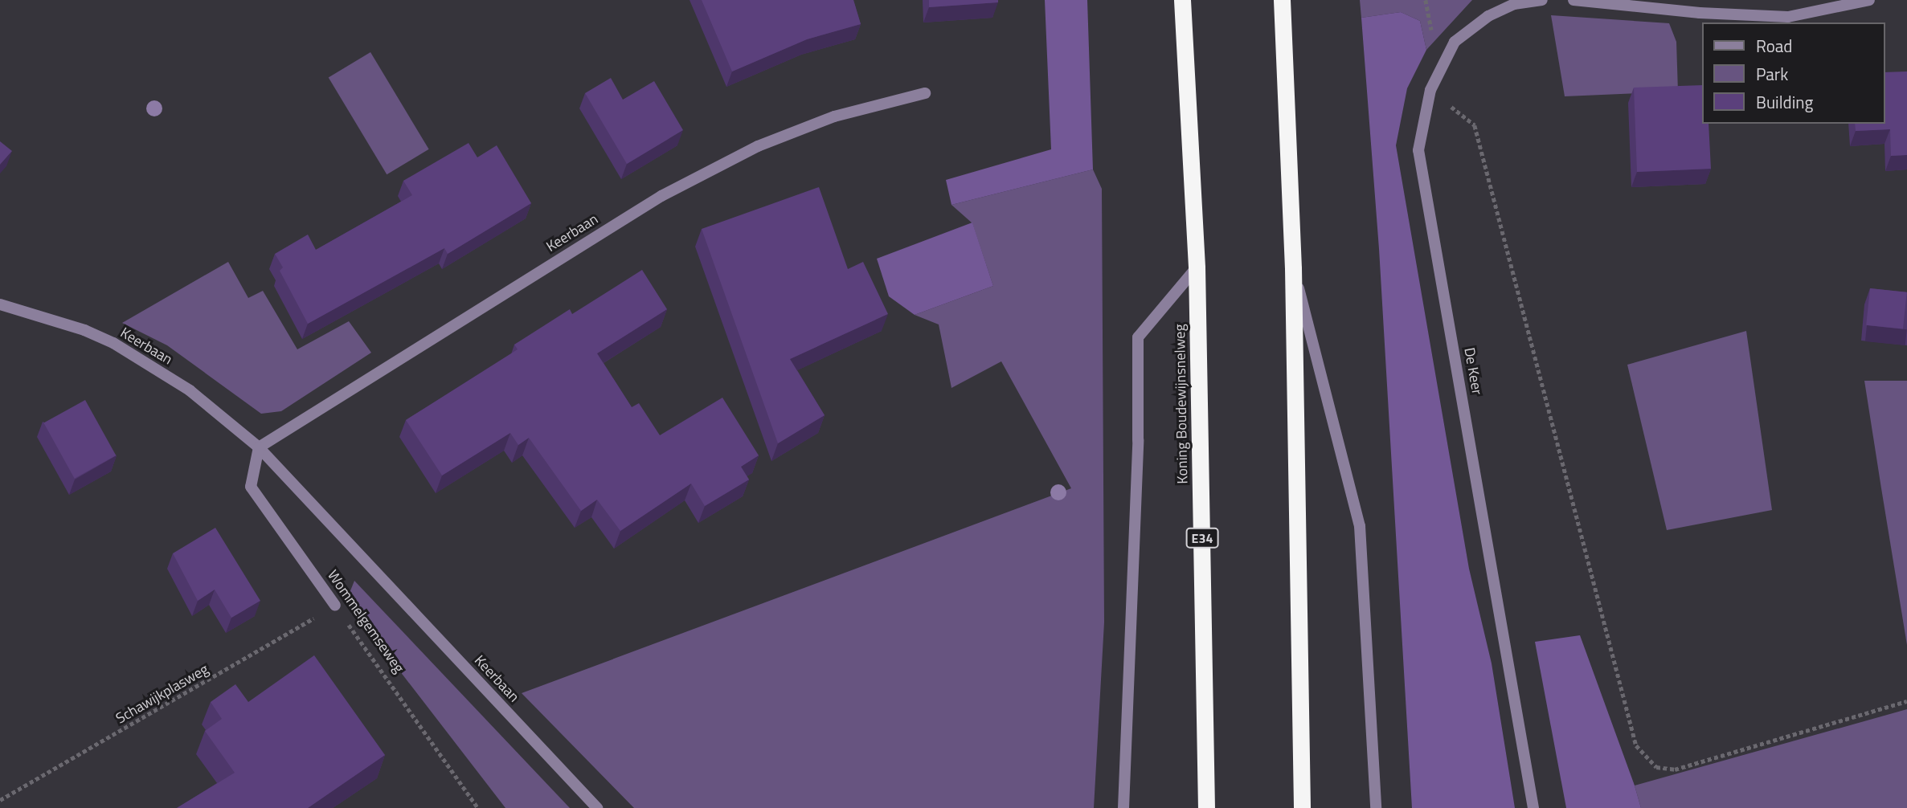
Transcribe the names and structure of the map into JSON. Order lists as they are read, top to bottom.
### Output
{
  "streets": {
    "highway": ["Koning Boudewijnsnelweg", "E34"],
    "street": ["Keerbaan", "De Keer", "Wommelgemseweg"],
    "path": ["Schawijkplasweg"]
  },
  "crossings": [
    ["Keerbaan", "Wommelgemseweg"],
    ["Wommelgemseweg", "Schawijkplasweg"]
  ],
  "legend": ["Road", "Park", "Building"]
}
